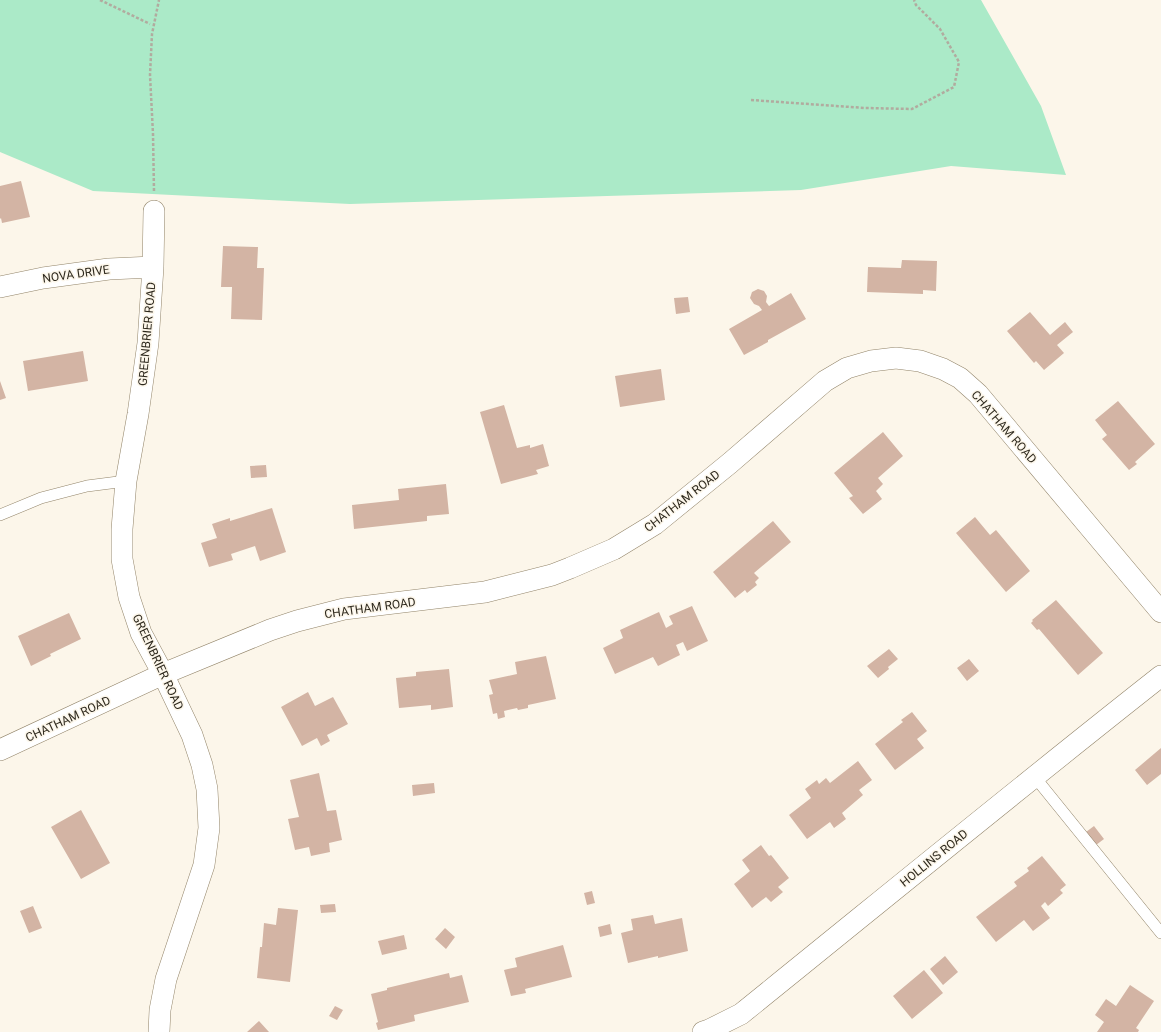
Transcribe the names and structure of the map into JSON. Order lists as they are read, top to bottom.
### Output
{
  "streets": {
    "street": [
      "NOVA DRIVE",
      "GREENBRIER ROAD",
      "CHATHAM ROAD",
      "HOLLINS ROAD"
    ]
  },
  "crossings": [
    ["NOVA DRIVE", "GREENBRIER ROAD"],
    ["GREENBRIER ROAD", "CHATHAM ROAD"]
  ]
}
